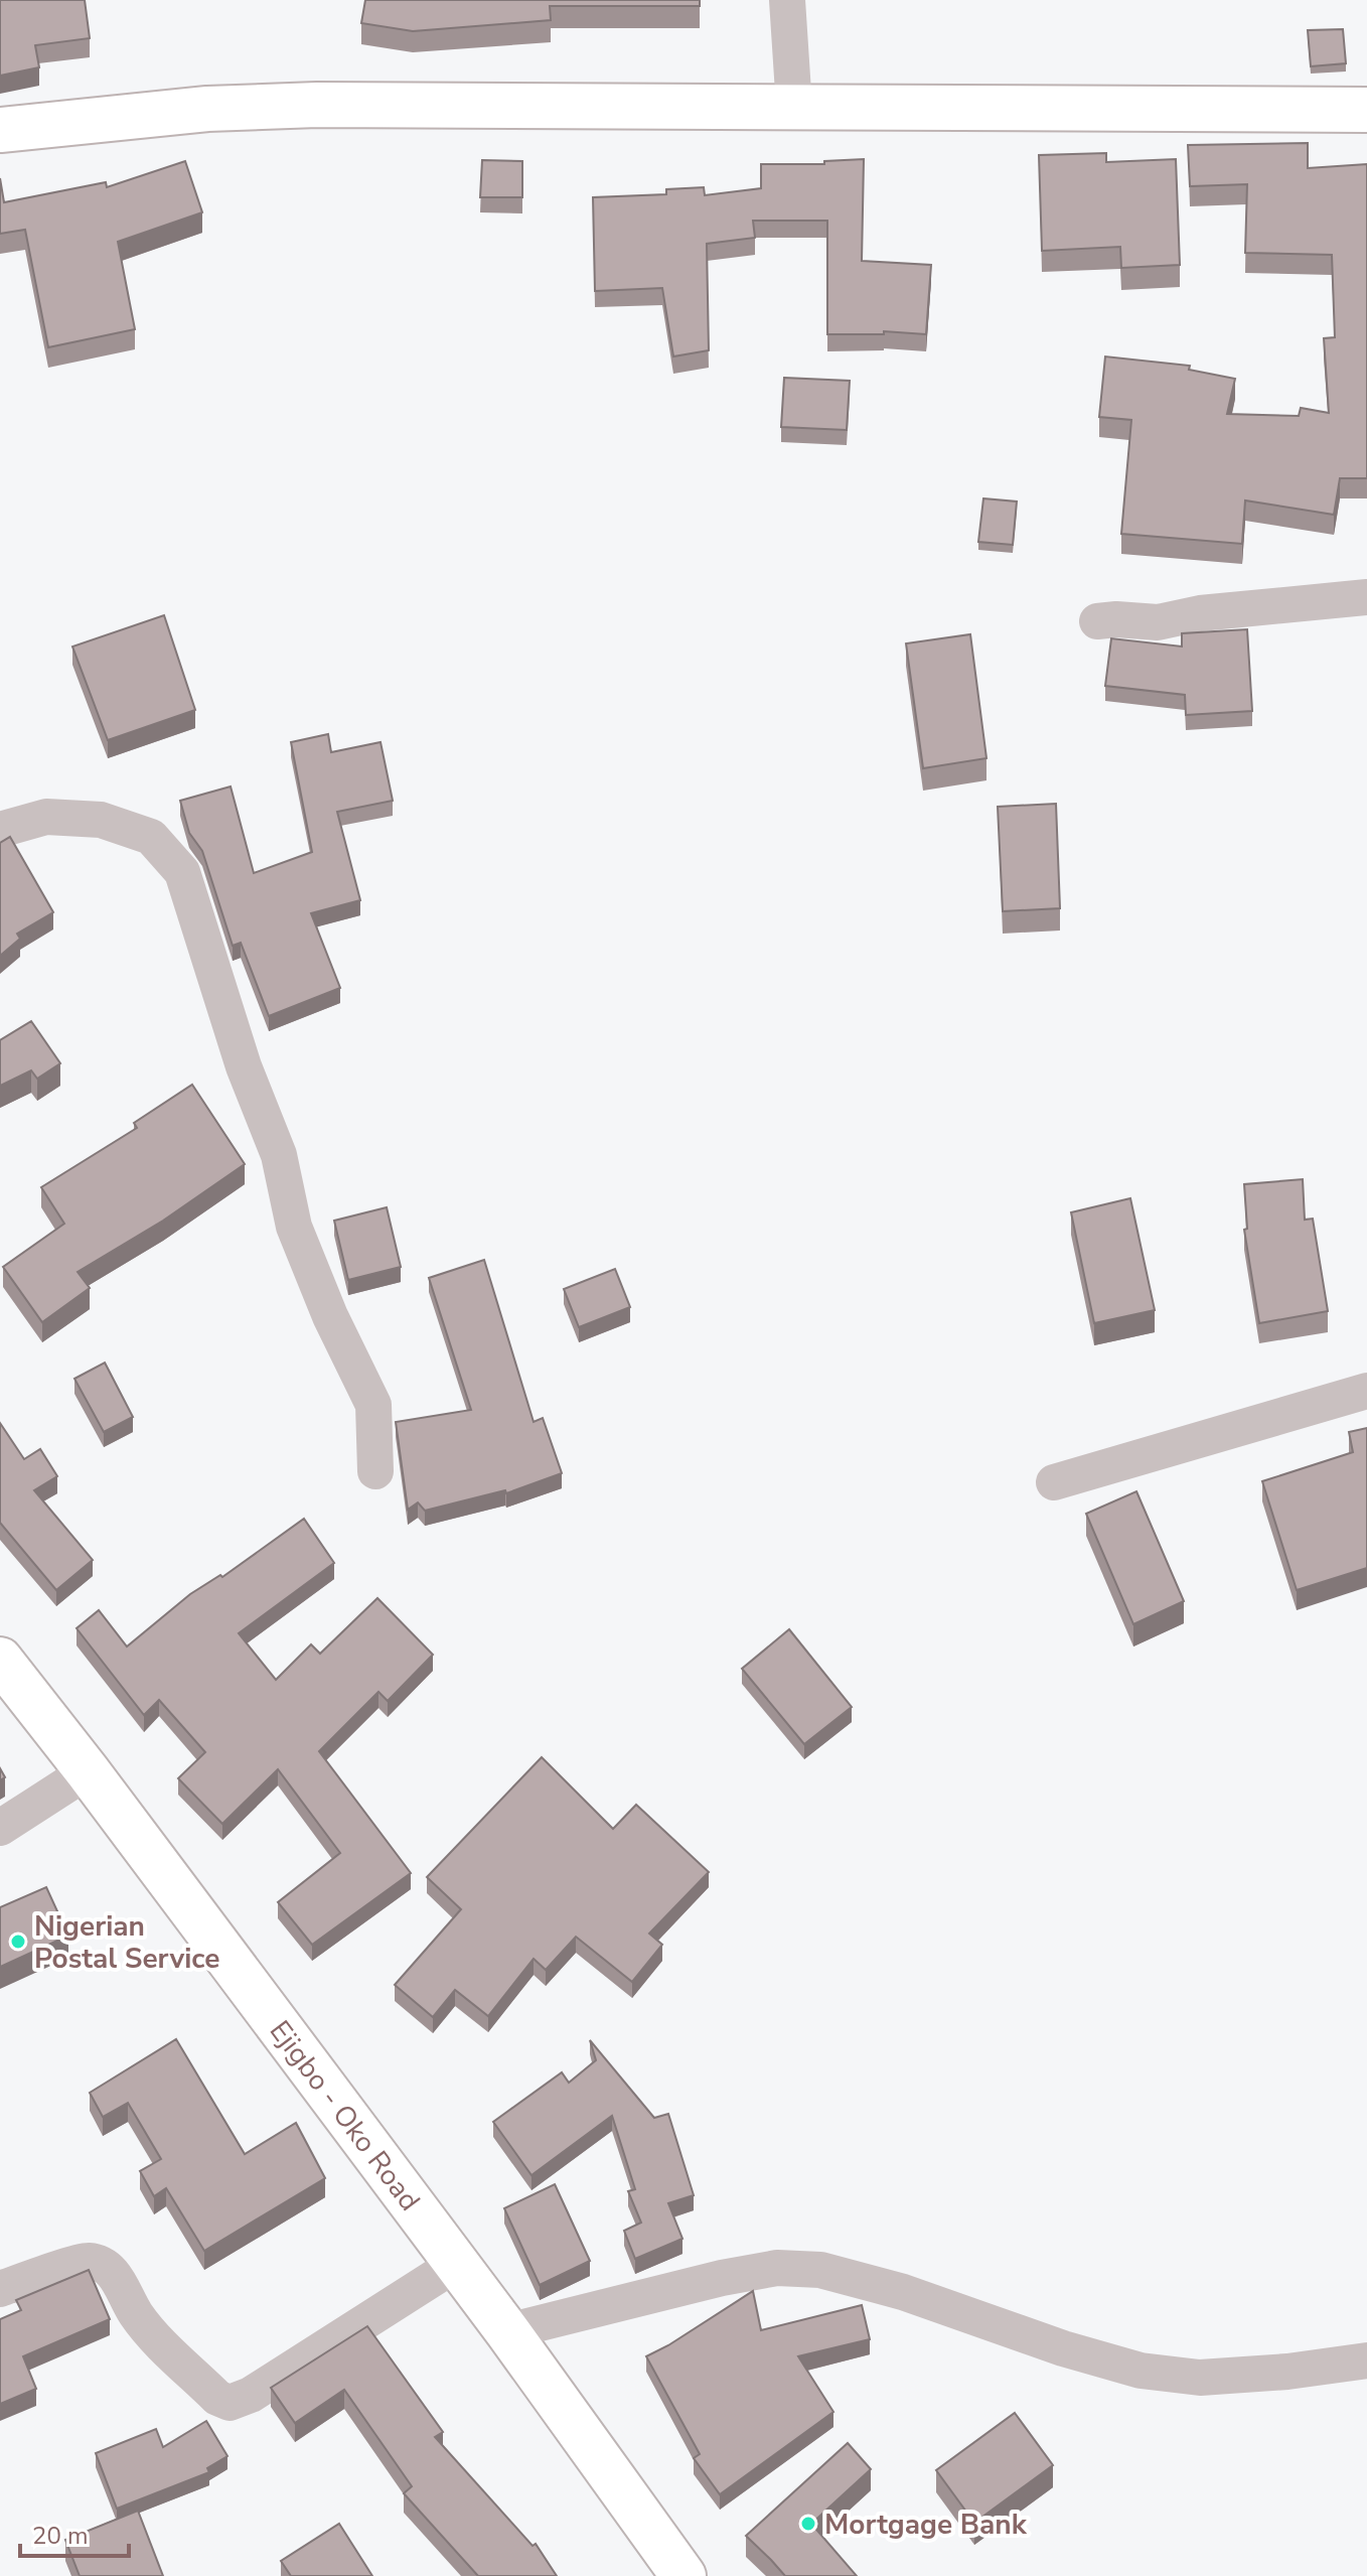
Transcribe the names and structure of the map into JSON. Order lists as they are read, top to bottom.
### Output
{
  "streets": {
    "street": ["Ejigbo - Oko Road"]
  },
  "places": ["Nigerian Postal Service", "Mortgage Bank"],
  "scale_bar": "20 m"
}
